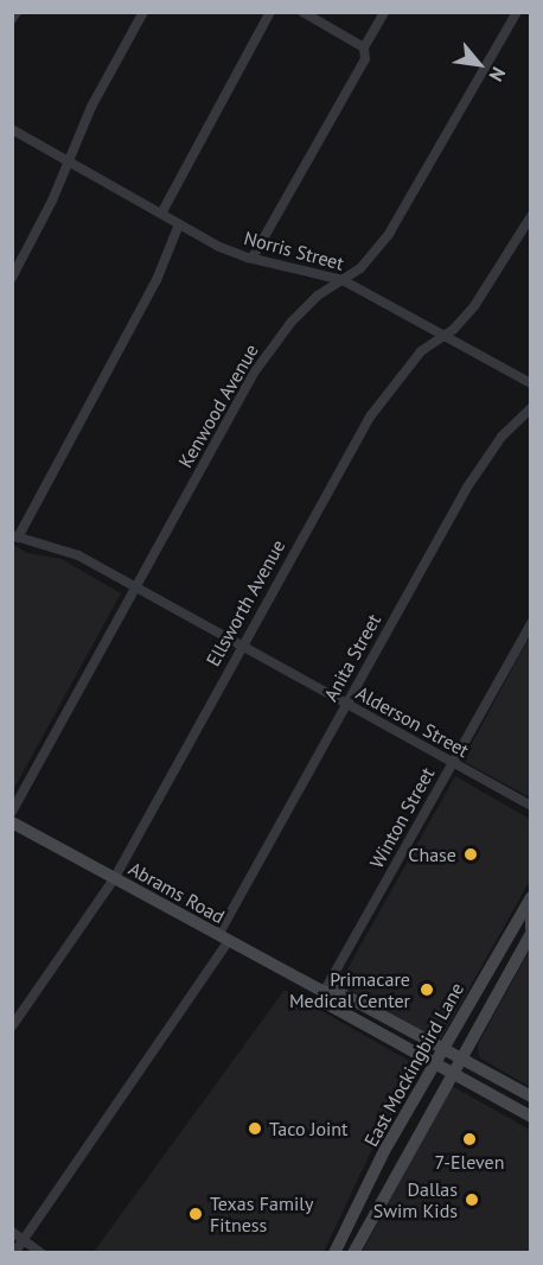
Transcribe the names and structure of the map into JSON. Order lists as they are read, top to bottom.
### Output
{
  "streets": {
    "main road": ["Abrams Road", "East Mockingbird Lane"],
    "street": [
      "Norris Street",
      "Kenwood Avenue",
      "Ellsworth Avenue",
      "Anita Street",
      "Alderson Street",
      "Winton Street"
    ]
  },
  "crossings": [
    ["Norris Street", "Kenwood Avenue"],
    ["Norris Street", "Ellsworth Avenue"],
    ["Kenwood Avenue", "Alderson Street"],
    ["Ellsworth Avenue", "Alderson Street"],
    ["Ellsworth Avenue", "Abrams Road"],
    ["Anita Street", "Alderson Street"],
    ["Anita Street", "Abrams Road"],
    ["Alderson Street", "Winton Street"],
    ["Winton Street", "Abrams Road"],
    ["Abrams Road", "East Mockingbird Lane"]
  ],
  "places": [
    "Chase",
    "Primacare Medical Center",
    "Taco Joint",
    "7-Eleven",
    "Dallas Swim Kids",
    "Texas Family Fitness"
  ],
  "north": "bottom right"
}
